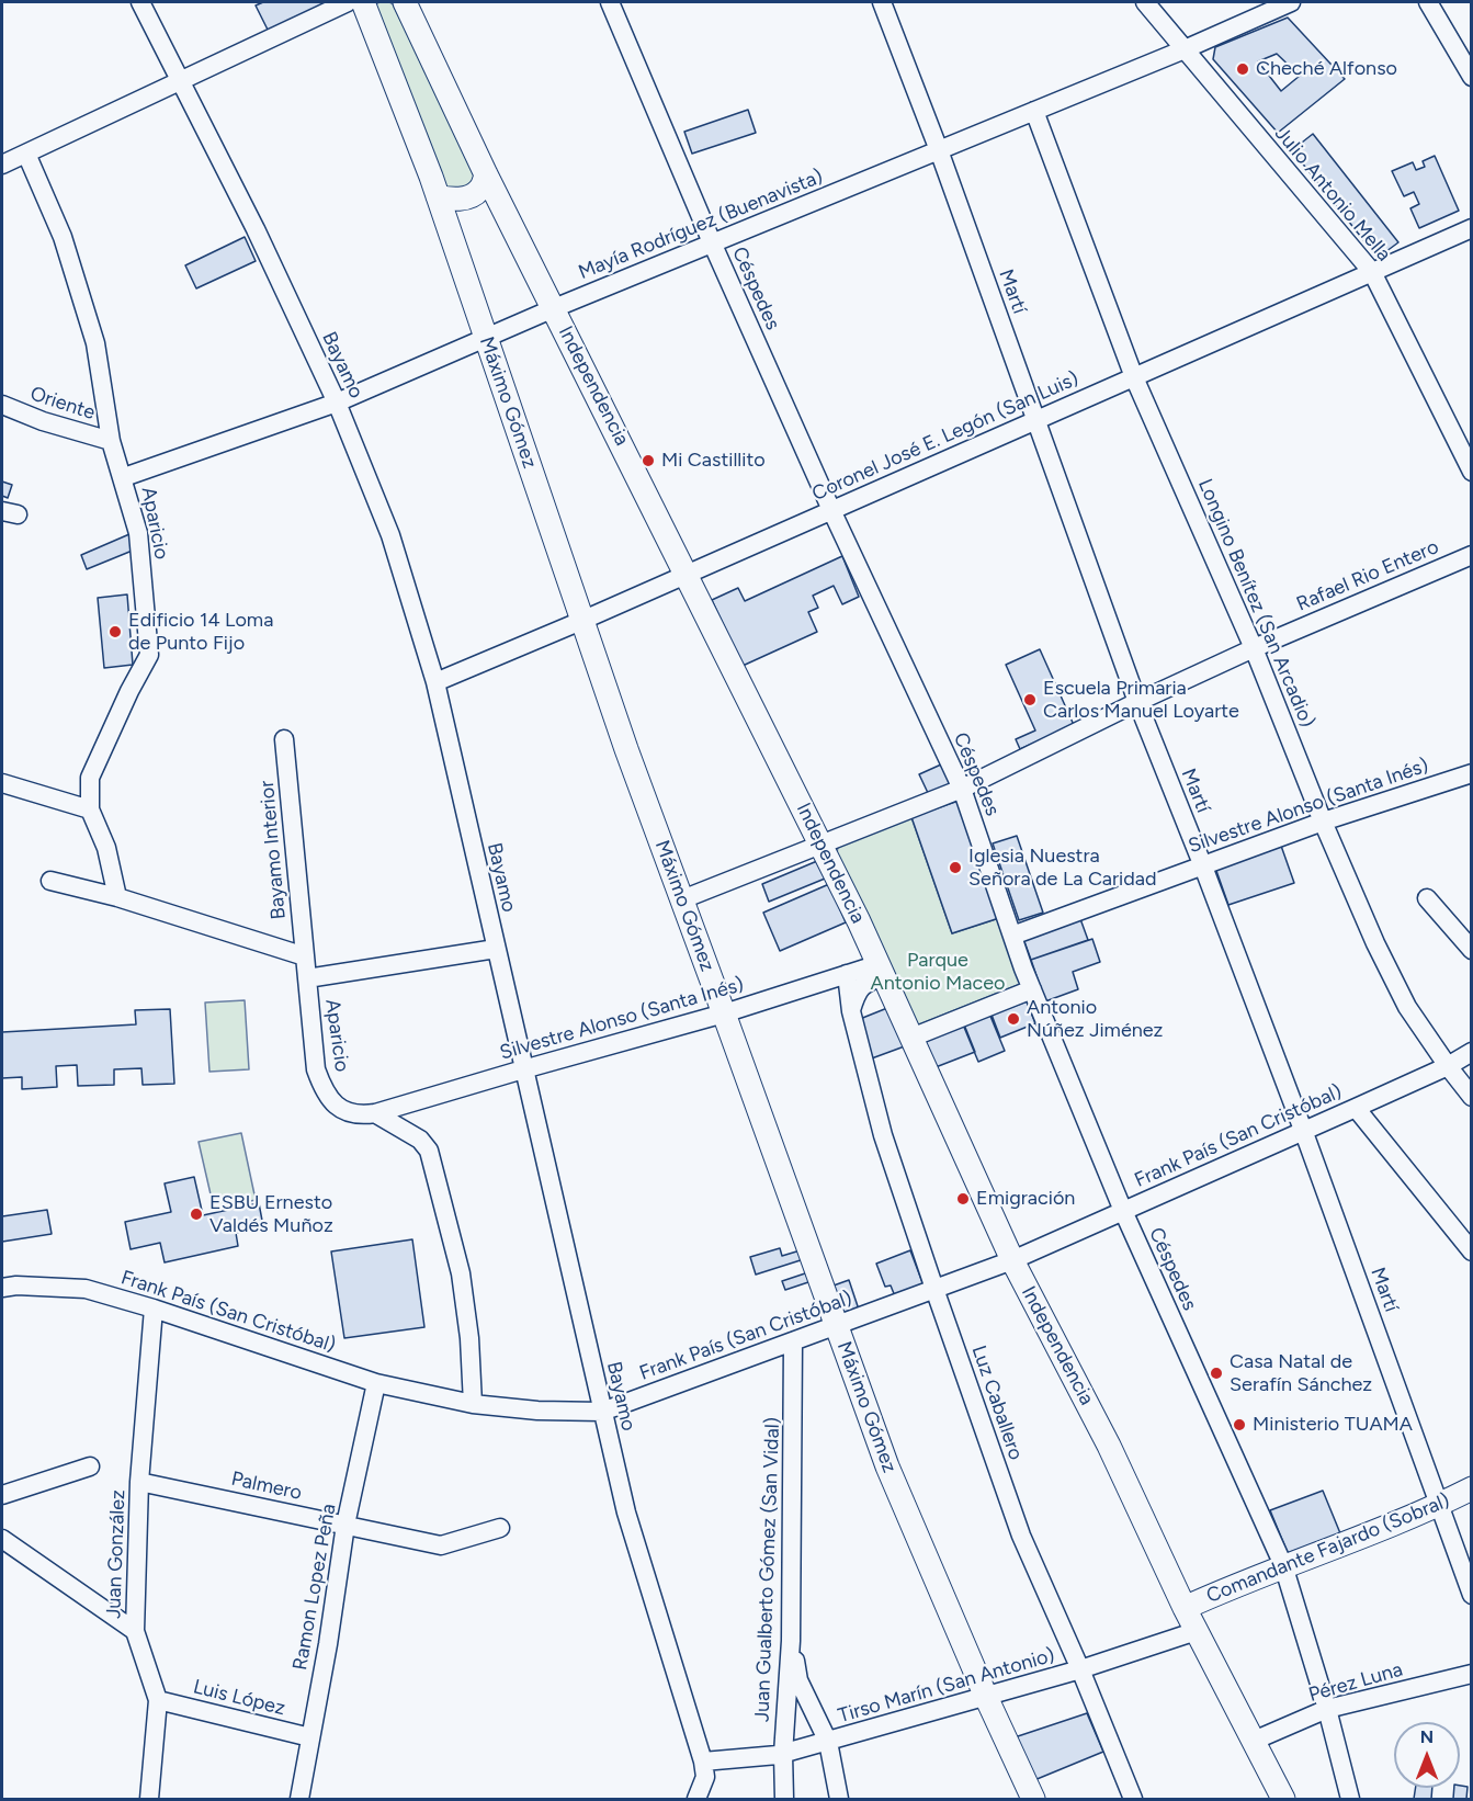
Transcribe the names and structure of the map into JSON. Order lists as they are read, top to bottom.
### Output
{
  "streets": {
    "main road": ["Independencia", "Máximo Gómez", "Comandante Fajardo (Sobral)"],
    "street": [
      "Julio Antonio Mella",
      "Mayía Rodríguez (Buenavista)",
      "Céspedes",
      "Martí",
      "Bayamo",
      "Oriente",
      "Coronel José E. Legón (San Luis)",
      "Aparicio",
      "Rafael Rio Entero",
      "Longino Benítez (San Arcadio)",
      "Silvestre Alonso (Santa Inés)",
      "Bayamo Interior",
      "Frank País (San Cristóbal)",
      "Luz Caballero",
      "Palmero",
      "Juan González",
      "Juan Gualberto Gómez (San Vidal)",
      "Ramon Lopez Peña",
      "Pérez Luna",
      "Tirso Marín (San Antonio)",
      "Luis López"
    ]
  },
  "crossings": [
    ["Julio Antonio Mella", "Mayía Rodríguez (Buenavista)"],
    ["Julio Antonio Mella", "Coronel José E. Legón (San Luis)"],
    ["Mayía Rodríguez (Buenavista)", "Céspedes"],
    ["Mayía Rodríguez (Buenavista)", "Martí"],
    ["Mayía Rodríguez (Buenavista)", "Bayamo"],
    ["Mayía Rodríguez (Buenavista)", "Independencia"],
    ["Mayía Rodríguez (Buenavista)", "Máximo Gómez"],
    ["Mayía Rodríguez (Buenavista)", "Aparicio"],
    ["Mayía Rodríguez (Buenavista)", "Longino Benítez (San Arcadio)"],
    ["Céspedes", "Coronel José E. Legón (San Luis)"],
    ["Céspedes", "Rafael Rio Entero"],
    ["Céspedes", "Silvestre Alonso (Santa Inés)"],
    ["Céspedes", "Frank País (San Cristóbal)"],
    ["Céspedes", "Comandante Fajardo (Sobral)"],
    ["Céspedes", "Pérez Luna"],
    ["Martí", "Coronel José E. Legón (San Luis)"],
    ["Martí", "Rafael Rio Entero"],
    ["Martí", "Silvestre Alonso (Santa Inés)"],
    ["Martí", "Frank País (San Cristóbal)"],
    ["Martí", "Comandante Fajardo (Sobral)"],
    ["Bayamo", "Coronel José E. Legón (San Luis)"],
    ["Bayamo", "Silvestre Alonso (Santa Inés)"],
    ["Bayamo", "Frank País (San Cristóbal)"],
    ["Bayamo", "Tirso Marín (San Antonio)"],
    ["Independencia", "Coronel José E. Legón (San Luis)"],
    ["Independencia", "Rafael Rio Entero"],
    ["Independencia", "Silvestre Alonso (Santa Inés)"],
    ["Independencia", "Frank País (San Cristóbal)"],
    ["Independencia", "Comandante Fajardo (Sobral)"],
    ["Independencia", "Pérez Luna"],
    ["Independencia", "Tirso Marín (San Antonio)"],
    ["Máximo Gómez", "Coronel José E. Legón (San Luis)"],
    ["Máximo Gómez", "Rafael Rio Entero"],
    ["Máximo Gómez", "Silvestre Alonso (Santa Inés)"],
    ["Máximo Gómez", "Frank País (San Cristóbal)"],
    ["Máximo Gómez", "Tirso Marín (San Antonio)"],
    ["Oriente", "Aparicio"],
    ["Coronel José E. Legón (San Luis)", "Longino Benítez (San Arcadio)"],
    ["Aparicio", "Silvestre Alonso (Santa Inés)"],
    ["Aparicio", "Bayamo Interior"],
    ["Aparicio", "Frank País (San Cristóbal)"],
    ["Rafael Rio Entero", "Longino Benítez (San Arcadio)"],
    ["Longino Benítez (San Arcadio)", "Silvestre Alonso (Santa Inés)"],
    ["Longino Benítez (San Arcadio)", "Frank País (San Cristóbal)"],
    ["Silvestre Alonso (Santa Inés)", "Luz Caballero"],
    ["Frank País (San Cristóbal)", "Luz Caballero"],
    ["Frank País (San Cristóbal)", "Juan González"],
    ["Frank País (San Cristóbal)", "Juan Gualberto Gómez (San Vidal)"],
    ["Frank País (San Cristóbal)", "Ramon Lopez Peña"],
    ["Luz Caballero", "Tirso Marín (San Antonio)"],
    ["Palmero", "Juan González"],
    ["Palmero", "Ramon Lopez Peña"],
    ["Juan González", "Luis López"],
    ["Juan Gualberto Gómez (San Vidal)", "Tirso Marín (San Antonio)"],
    ["Ramon Lopez Peña", "Luis López"]
  ],
  "parks": ["Parque Antonio Maceo"],
  "places": [
    "Cheché Alfonso",
    "Mi Castillito",
    "Edificio 14 Loma de Punto Fijo",
    "Escuela Primaria Carlos Manuel Loyarte",
    "Iglesia Nuestra Señora de La Caridad",
    "Antonio Núñez Jiménez",
    "Emigración",
    "ESBU Ernesto Valdés Muñoz",
    "Casa Natal de Serafín Sánchez",
    "Ministerio TUAMA"
  ],
  "north": "top"
}
